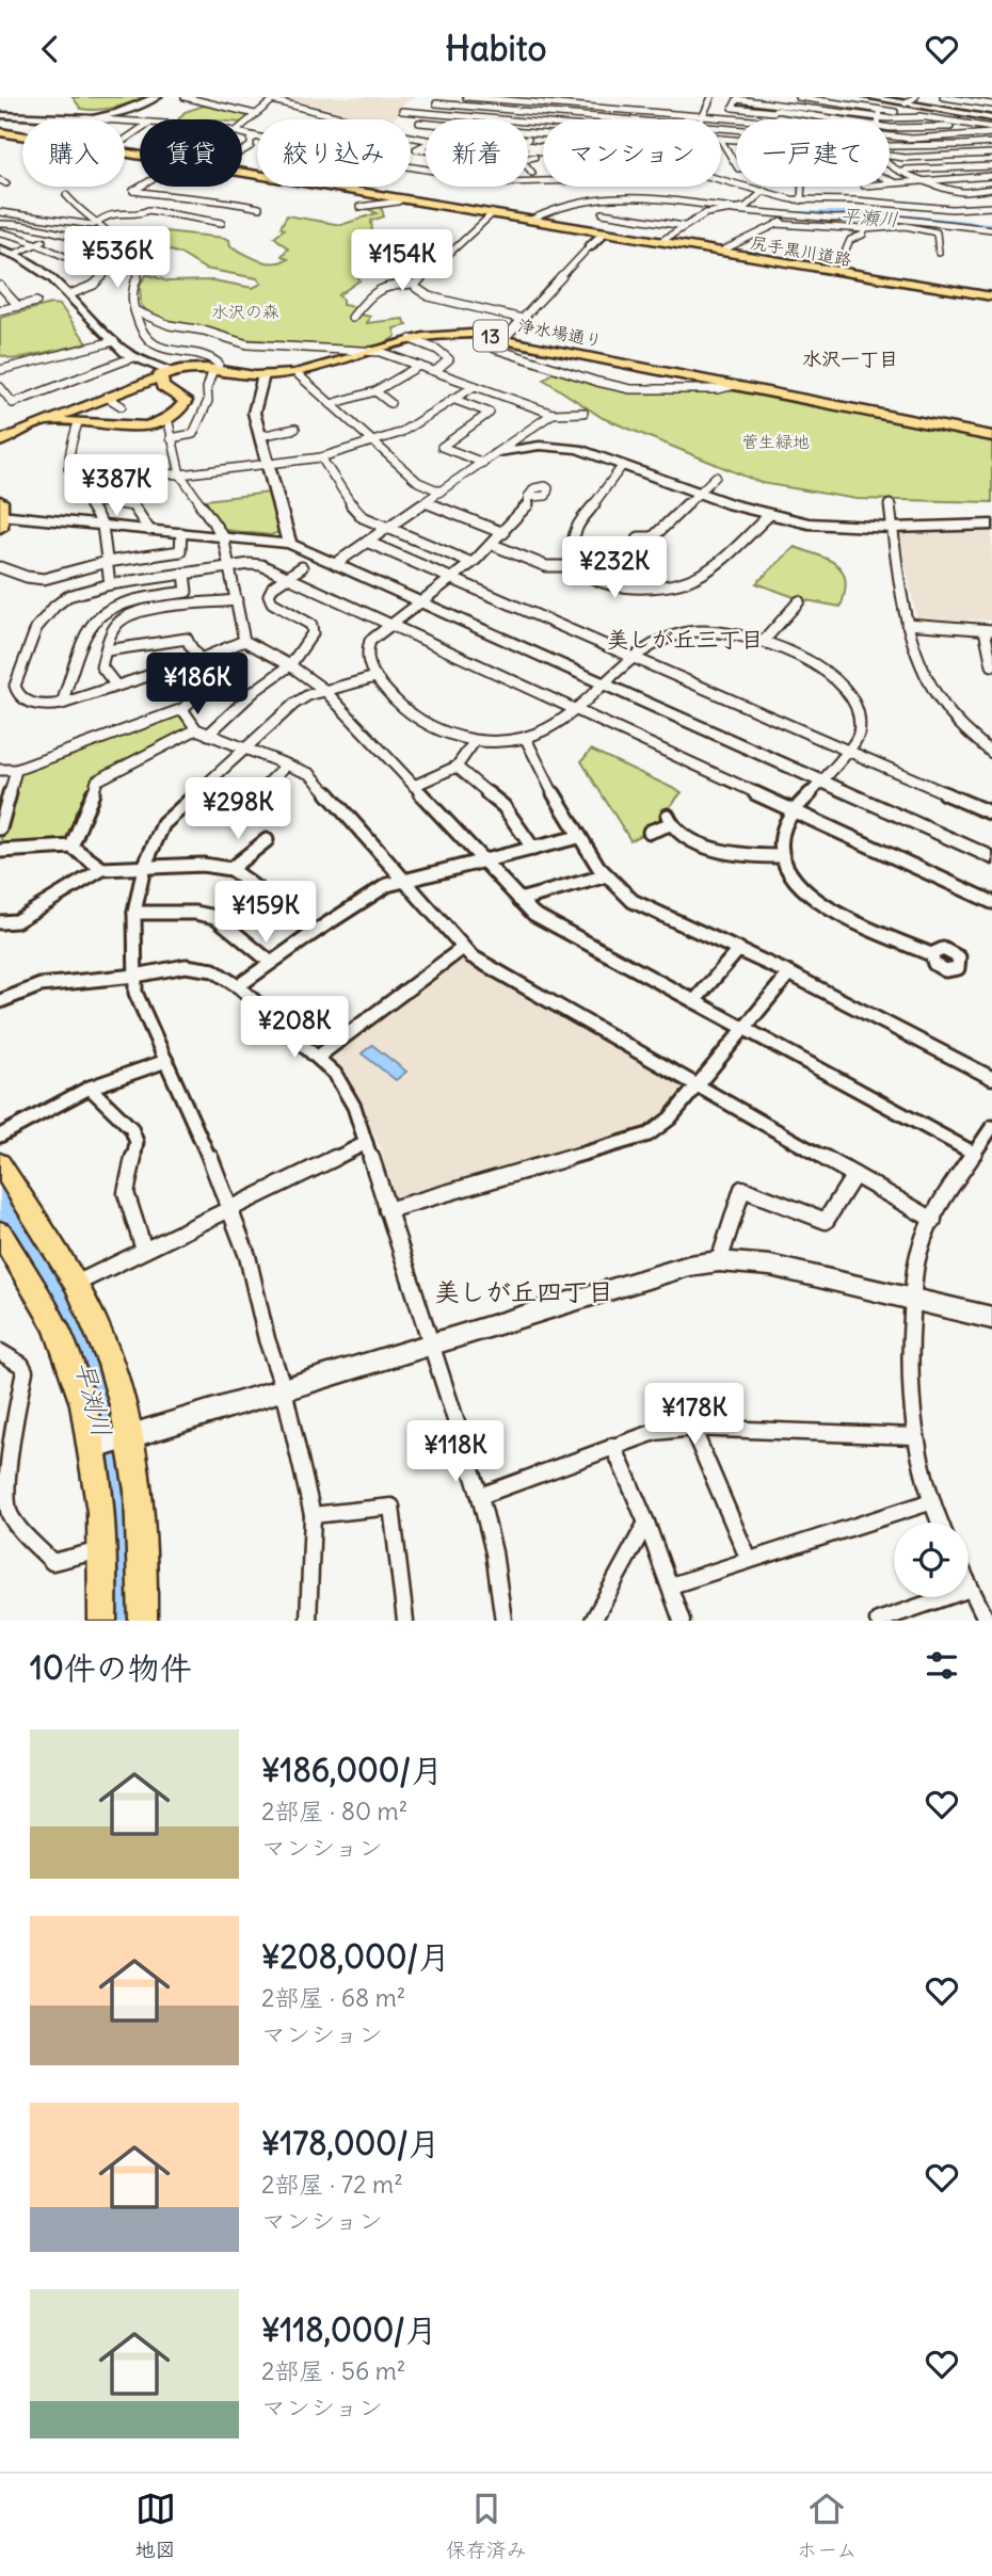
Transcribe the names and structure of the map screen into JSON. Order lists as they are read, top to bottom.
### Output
{
  "streets": {
    "main road": ["尻手黒川道路", "浄水場通り", "13"]
  },
  "crossings": [
    ["浄水場通り", "13"]
  ],
  "districts": ["水沢一丁目", "美しが丘三丁目", "美しが丘四丁目"],
  "water": ["平瀬川", "早渕川"],
  "parks": ["水沢の森", "菅生緑地"],
  "page": {
    "header": "Habito",
    "chip": [
      "購入",
      "賃貸",
      "絞り込み",
      "新着",
      "マンション",
      "一戸建て"
    ],
    "price": [
      "¥536K",
      "¥154K",
      "¥387K",
      "¥232K",
      "¥186K",
      "¥298K",
      "¥159K",
      "¥208K",
      "¥178K",
      "¥118K"
    ],
    "heading": "10件の物件",
    "list": [
      {
        "name": "¥186,000/月",
        "note": "2部屋 · 80 m² · マンション"
      },
      {
        "name": "¥208,000/月",
        "note": "2部屋 · 68 m² · マンション"
      },
      {
        "name": "¥178,000/月",
        "note": "2部屋 · 72 m² · マンション"
      },
      {
        "name": "¥118,000/月",
        "note": "2部屋 · 56 m² · マンション"
      }
    ],
    "tabs": ["地図", "保存済み", "ホーム"]
  }
}
